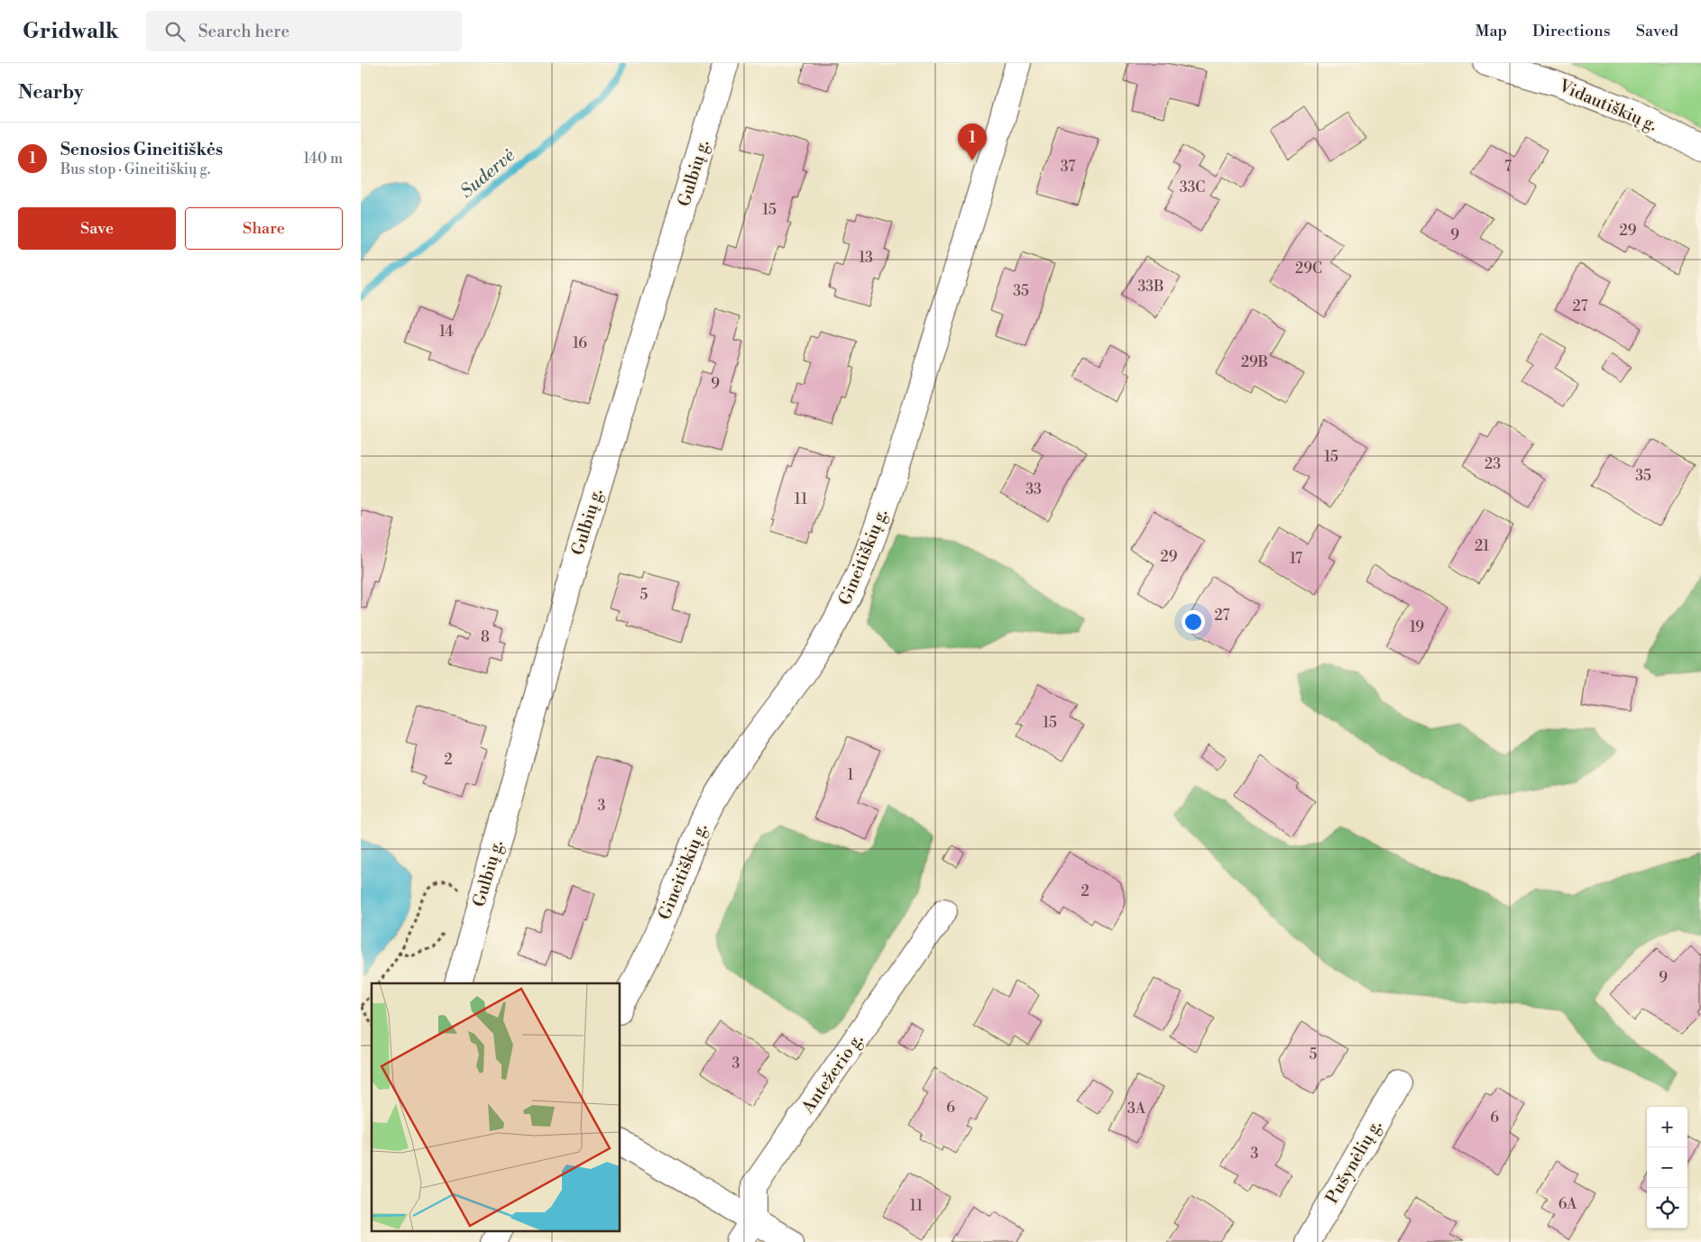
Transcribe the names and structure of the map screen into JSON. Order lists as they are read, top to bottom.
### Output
{
  "streets": {
    "street": [
      "Vidautiškių g.",
      "Gulbių g.",
      "Gineitiškių g.",
      "Antežerio g.",
      "Pušynėlių g."
    ]
  },
  "water": ["Sudervė"],
  "house_numbers": [
    "37",
    "7",
    "33C",
    "15",
    "29",
    "9",
    "13",
    "29C",
    "33B",
    "35",
    "27",
    "14",
    "16",
    "29B",
    "9",
    "15",
    "23",
    "35",
    "33",
    "11",
    "21",
    "29",
    "17",
    "5",
    "27",
    "19",
    "8",
    "15",
    "2",
    "1",
    "3",
    "2",
    "9",
    "5",
    "3",
    "6",
    "3A",
    "6",
    "3",
    "6A",
    "11"
  ],
  "page": {
    "header": "Gridwalk",
    "search": "Search here",
    "nav": ["Map", "Directions", "Saved"],
    "heading": "Nearby",
    "list": [
      {
        "mark": "1",
        "name": "Senosios Gineitiškės",
        "note": "Bus stop · Gineitiškių g.",
        "value": "140 m"
      }
    ],
    "pins": "1",
    "buttons": ["Save", "Share"],
    "map_buttons": ["+", "−"]
  }
}
